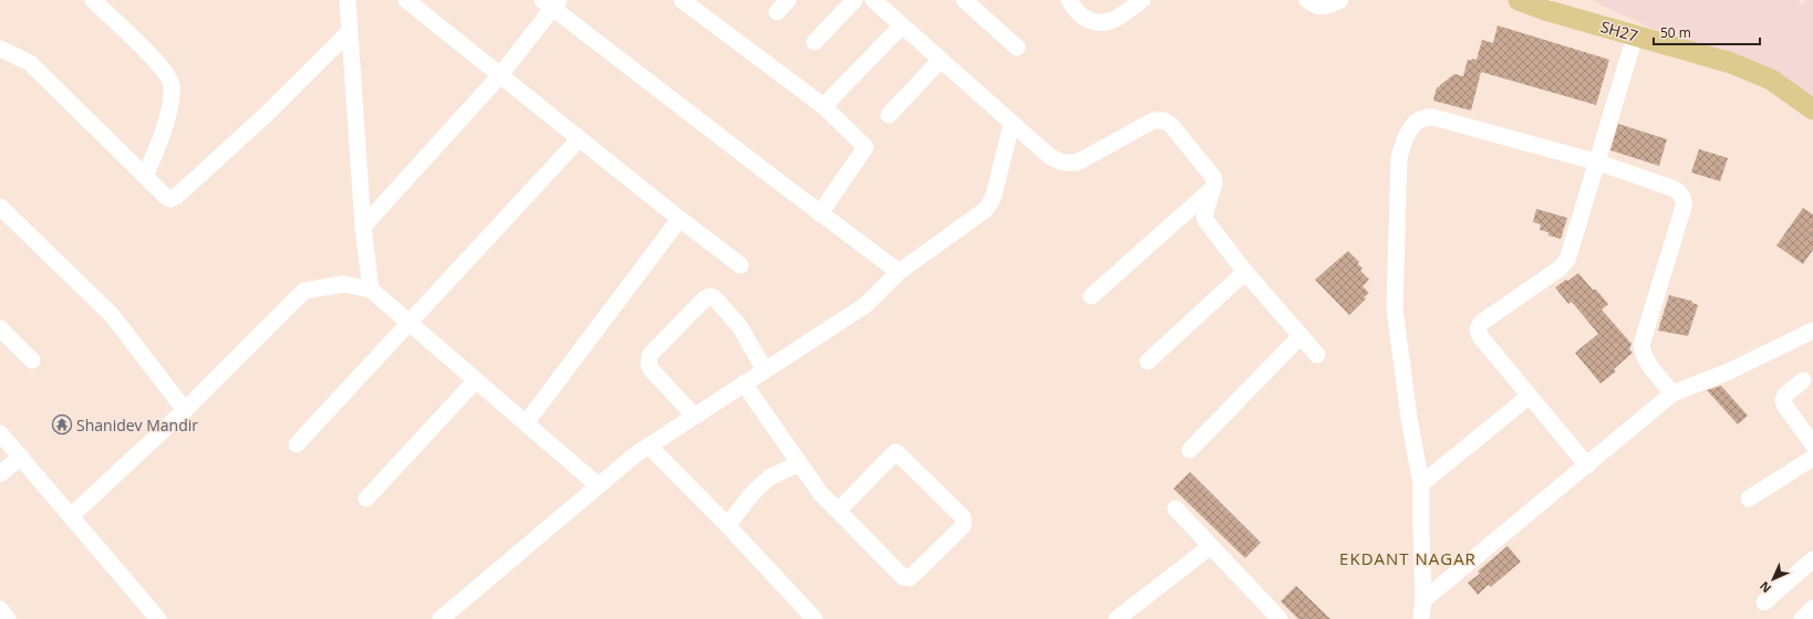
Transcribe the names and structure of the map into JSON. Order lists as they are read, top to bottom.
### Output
{
  "streets": {
    "main road": ["SH27"]
  },
  "districts": ["EKDANT NAGAR"],
  "places": {
    "temple": ["Shanidev Mandir"]
  },
  "scale_bar": "50 m",
  "north": "bottom left"
}
